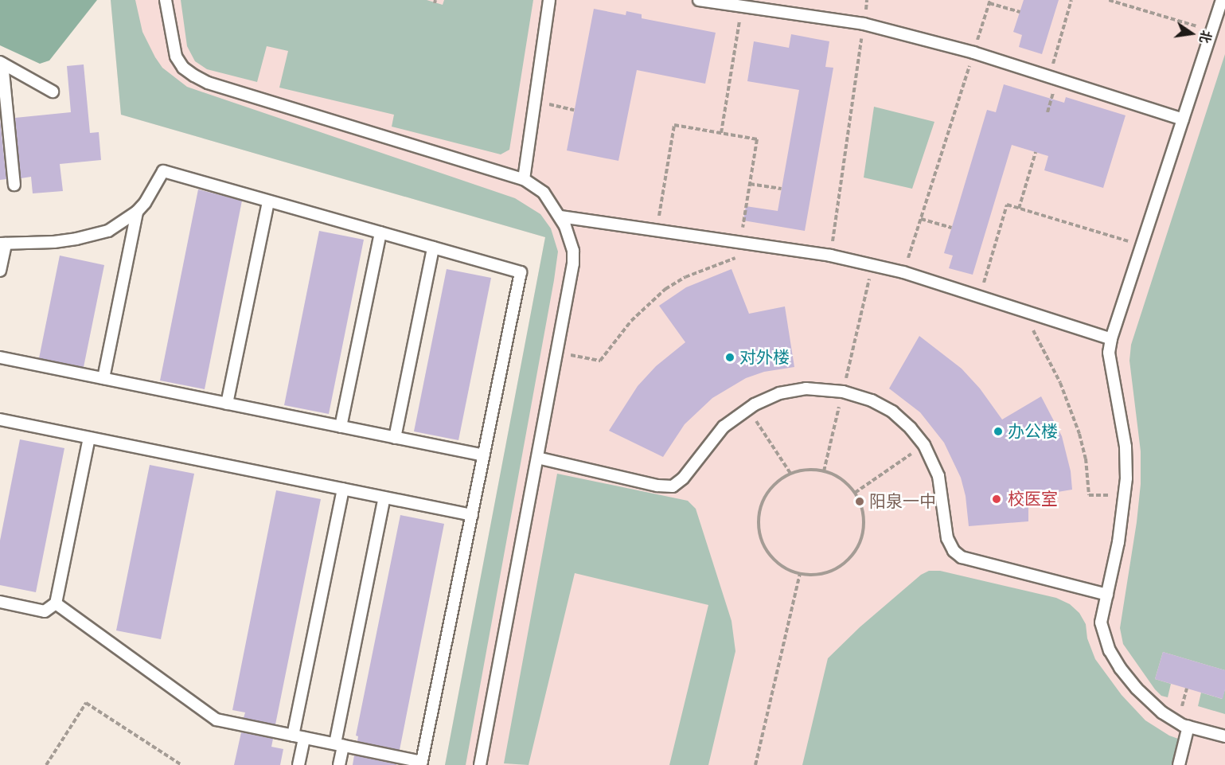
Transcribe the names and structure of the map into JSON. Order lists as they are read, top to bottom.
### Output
{
  "places": [
    "对外楼",
    "办公楼",
    "校医室",
    "阳泉一中"
  ],
  "north": "right"
}
